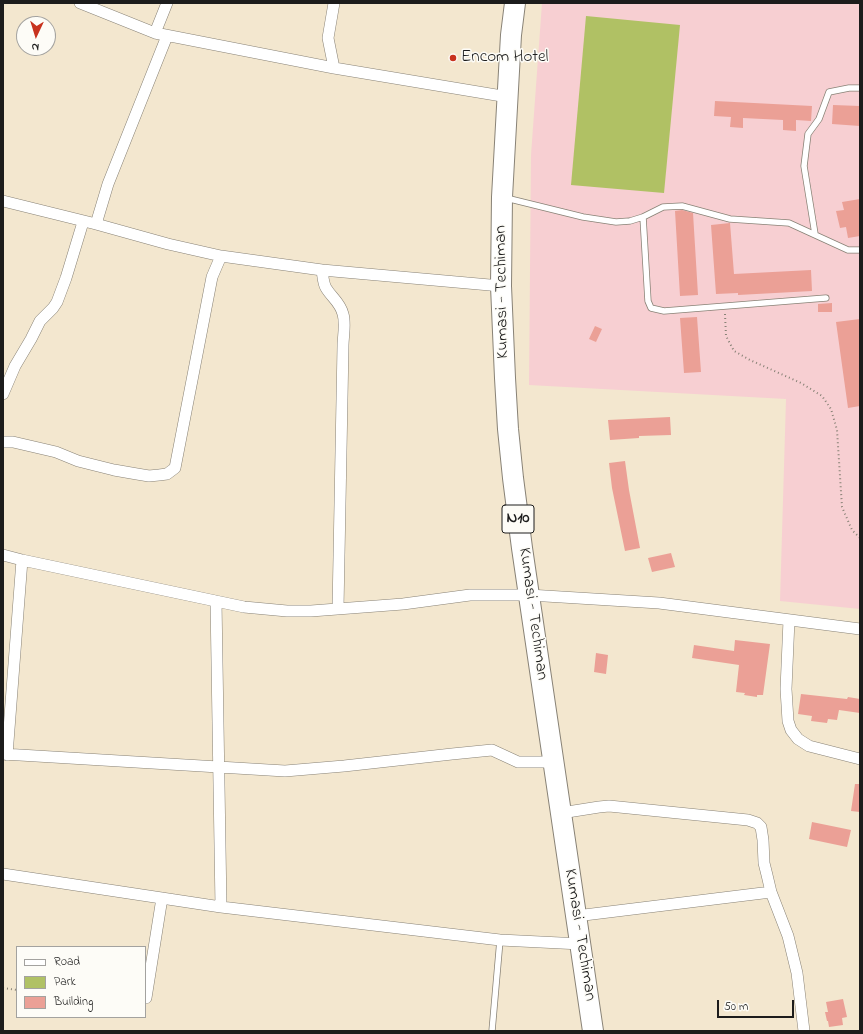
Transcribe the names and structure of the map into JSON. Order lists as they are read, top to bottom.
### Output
{
  "streets": {
    "highway": ["Kumasi - Techiman", "N10"]
  },
  "places": ["Encom Hotel"],
  "legend": ["Road", "Park", "Building"],
  "scale_bar": "50 m",
  "north": "bottom"
}
